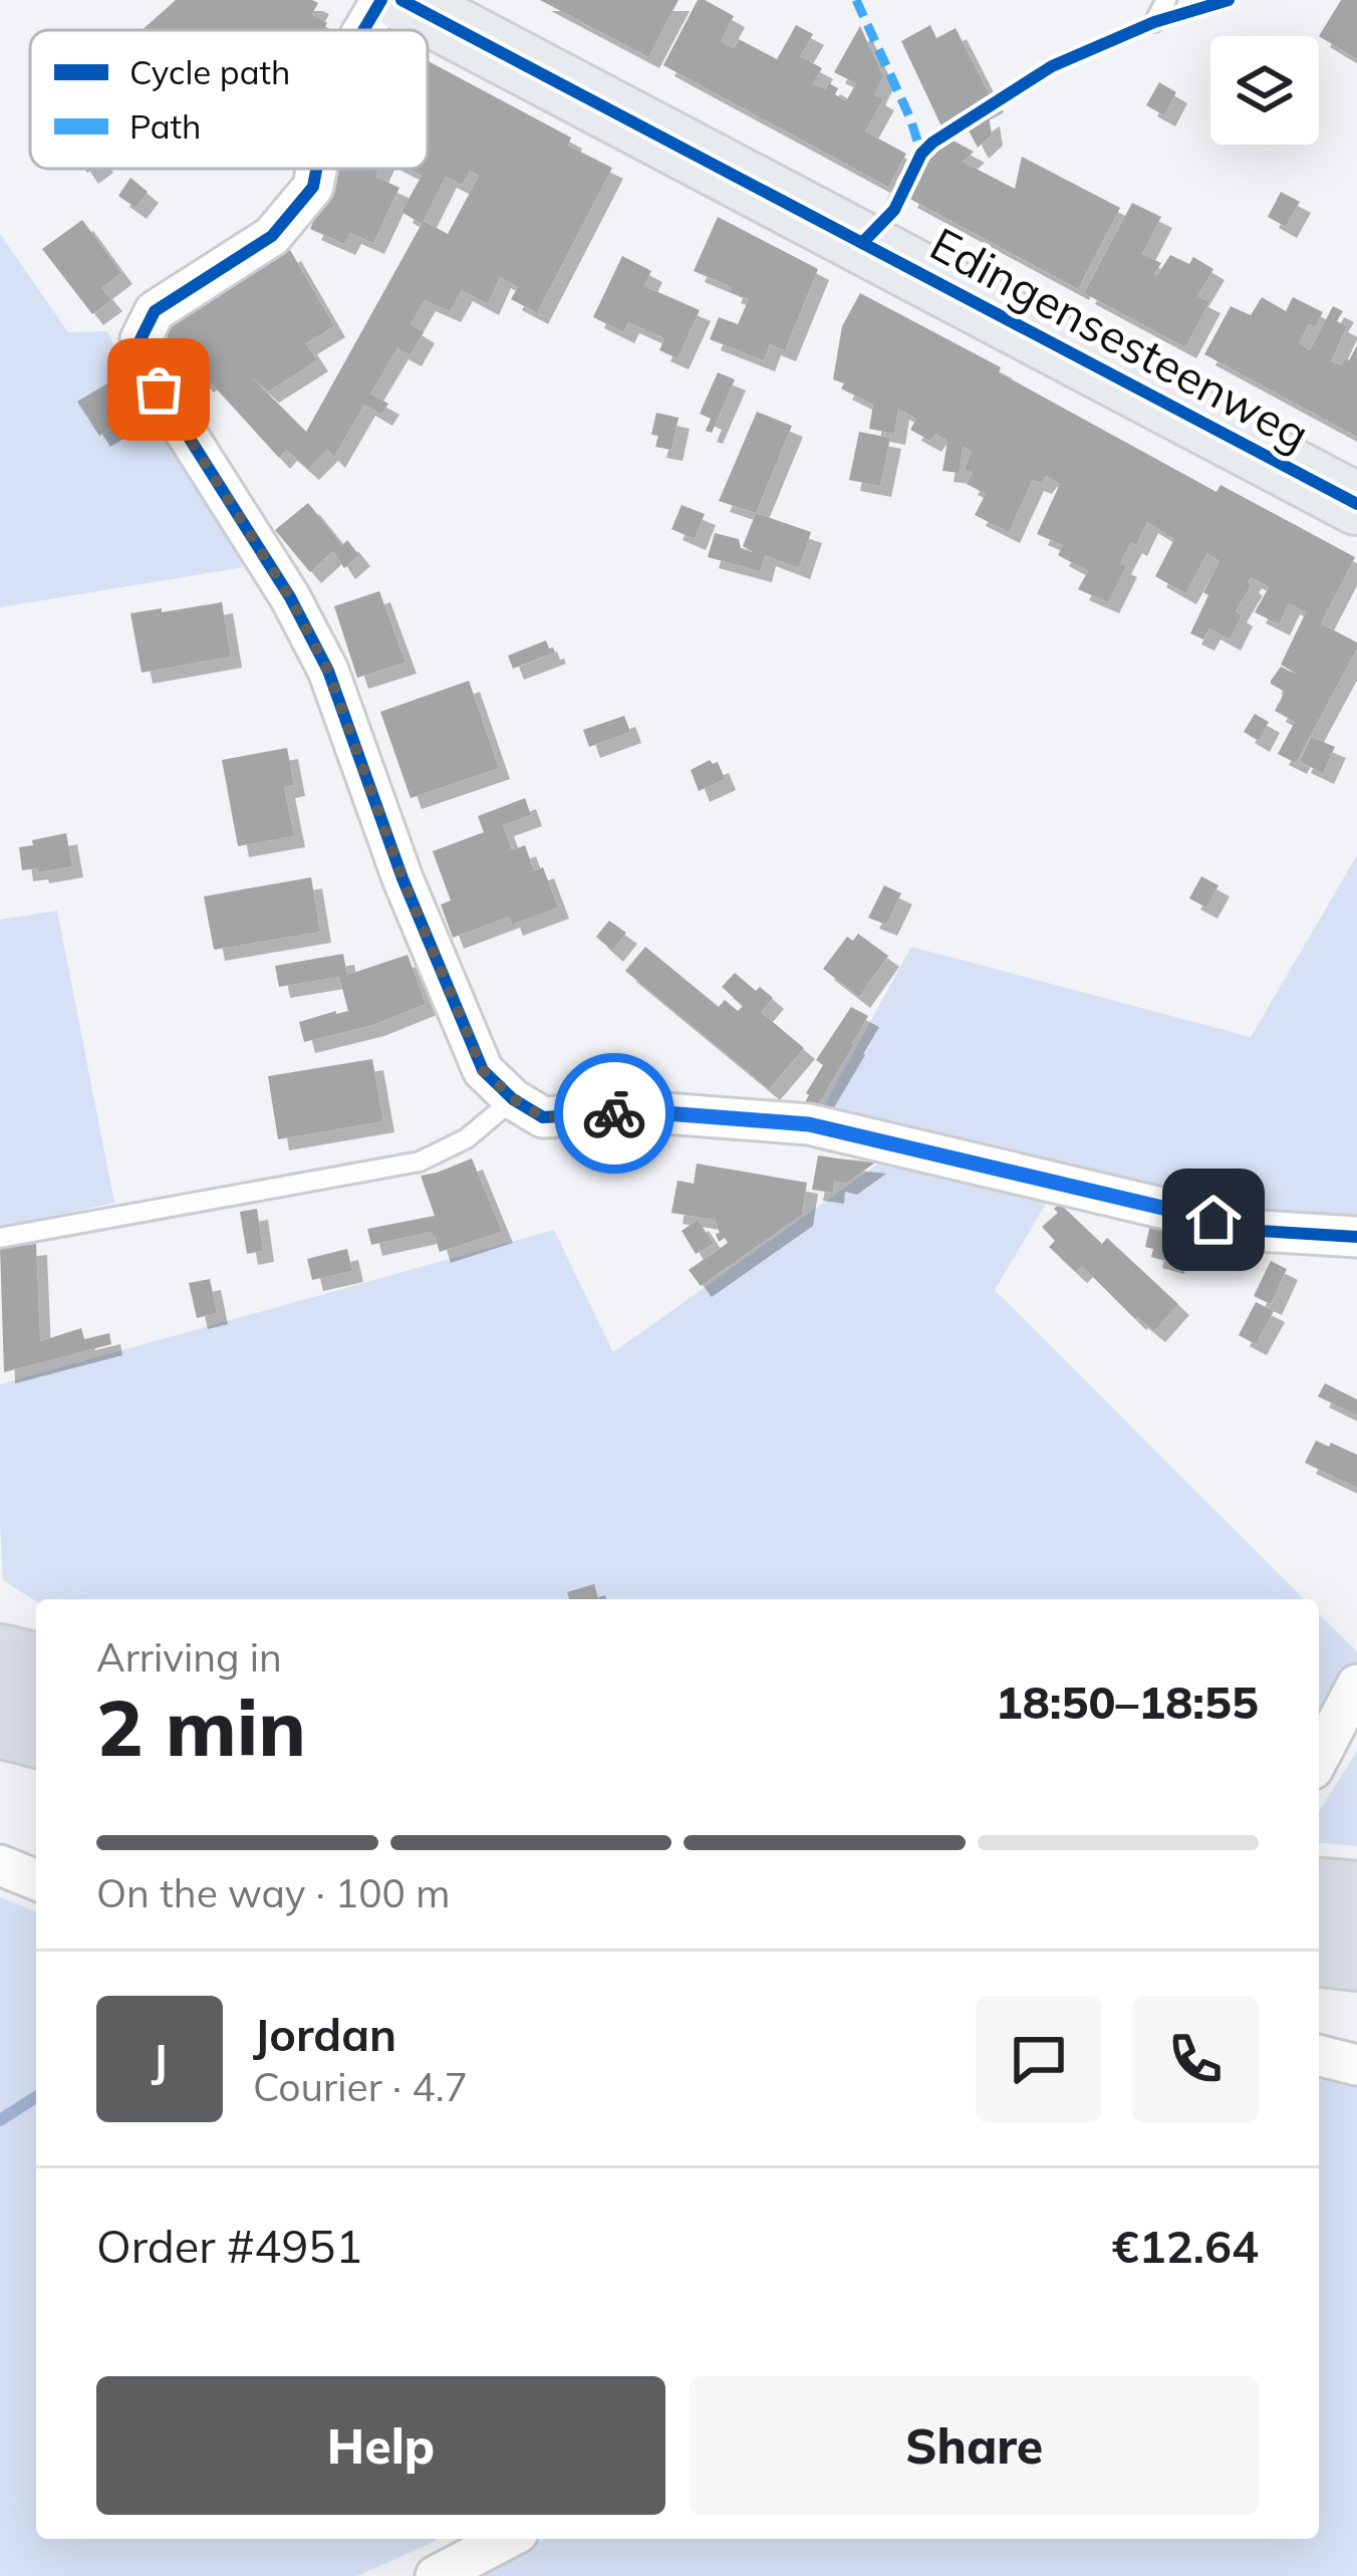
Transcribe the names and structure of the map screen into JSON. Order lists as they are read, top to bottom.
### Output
{
  "streets": {
    "main road": ["Edingensesteenweg"]
  },
  "legend": ["Cycle path", "Path"],
  "page": {
    "heading": ["2 min", "Arriving in", "18:50–18:55"],
    "panel": [
      "Jordan",
      "Courier · 4.7",
      "Order #4951",
      "€12.64"
    ],
    "bar": "On the way · 100 m",
    "round": "J",
    "buttons": ["Help", "Share"]
  }
}
